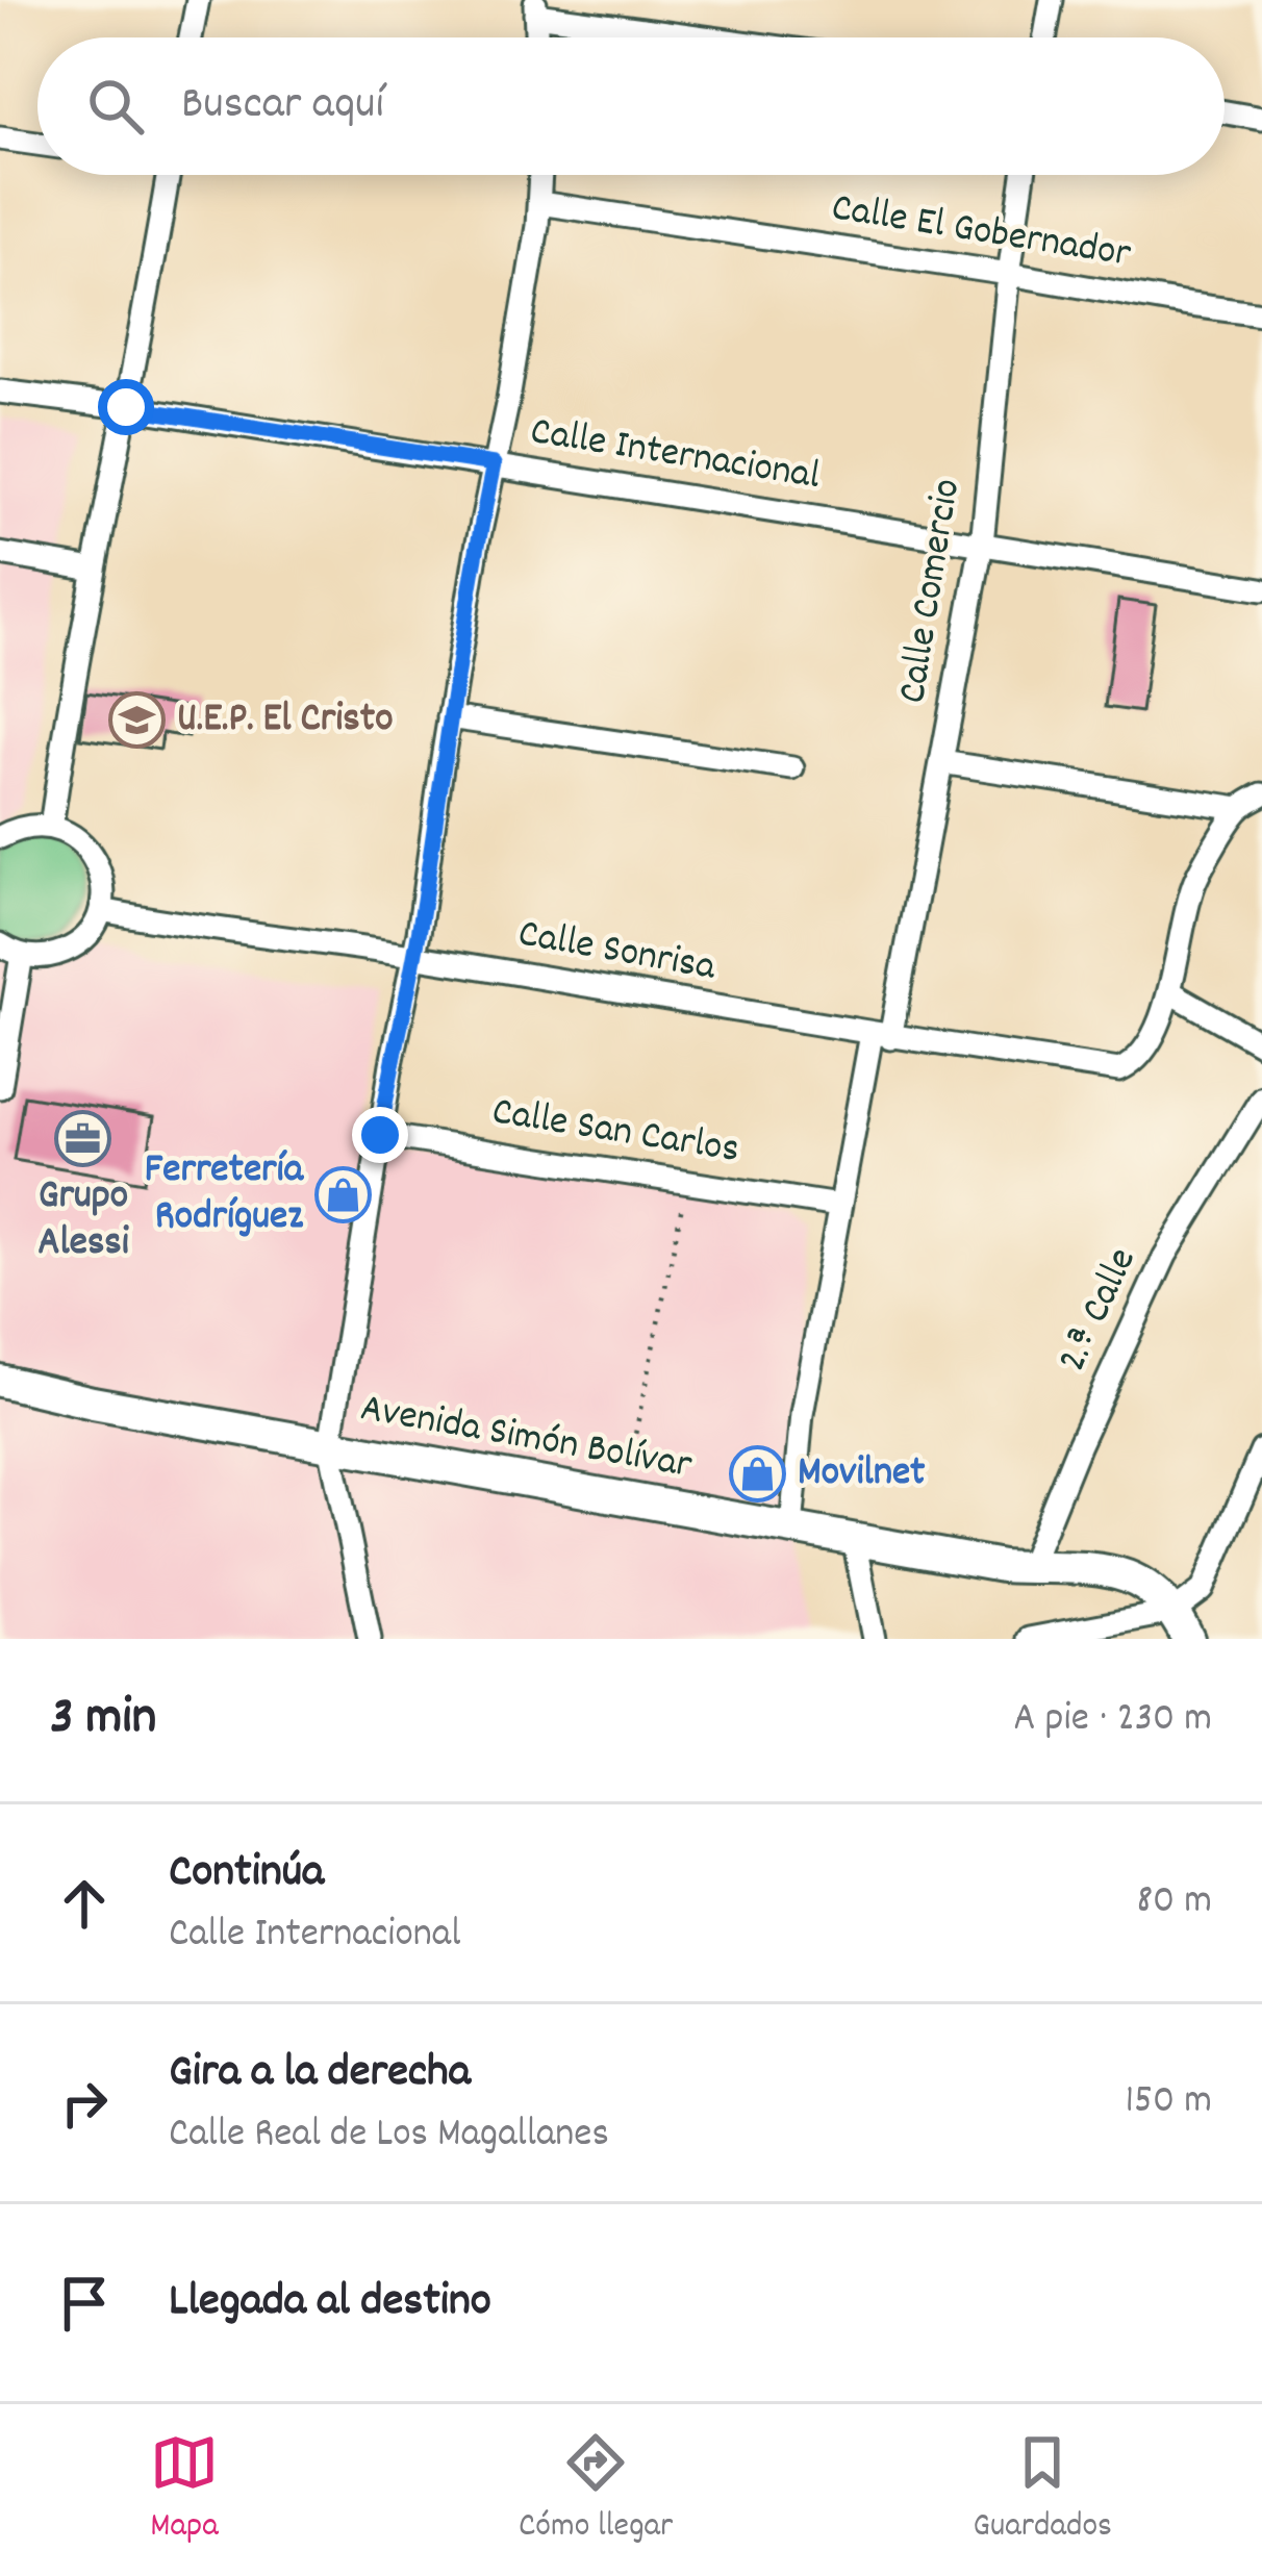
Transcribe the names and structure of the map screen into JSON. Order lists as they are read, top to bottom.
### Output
{
  "streets": {
    "main road": ["Avenida Simón Bolívar"],
    "street": [
      "Calle El Gobernador",
      "Calle Internacional",
      "Calle Comercio",
      "Calle Sonrisa",
      "Calle San Carlos",
      "2.ª Calle"
    ]
  },
  "crossings": [
    ["Calle El Gobernador", "Calle Comercio"],
    ["Calle Internacional", "Calle Comercio"],
    ["Calle Comercio", "Calle Sonrisa"],
    ["Calle Comercio", "Calle San Carlos"],
    ["Calle Comercio", "Avenida Simón Bolívar"],
    ["2.ª Calle", "Avenida Simón Bolívar"]
  ],
  "places": {
    "school or university": ["U.E.P. El Cristo"],
    "office": ["Grupo Alessi"],
    "shop": ["Ferretería Rodríguez", "Movilnet"]
  },
  "page": {
    "search": "Buscar aquí",
    "heading": ["3 min", "A pie · 230 m"],
    "list": [
      ["Continúa", "Calle Internacional", "80 m"],
      ["Gira a la derecha", "Calle Real de Los Magallanes", "150 m"],
      "Llegada al destino"
    ],
    "nav": ["Mapa", "Cómo llegar", "Guardados"]
  }
}
